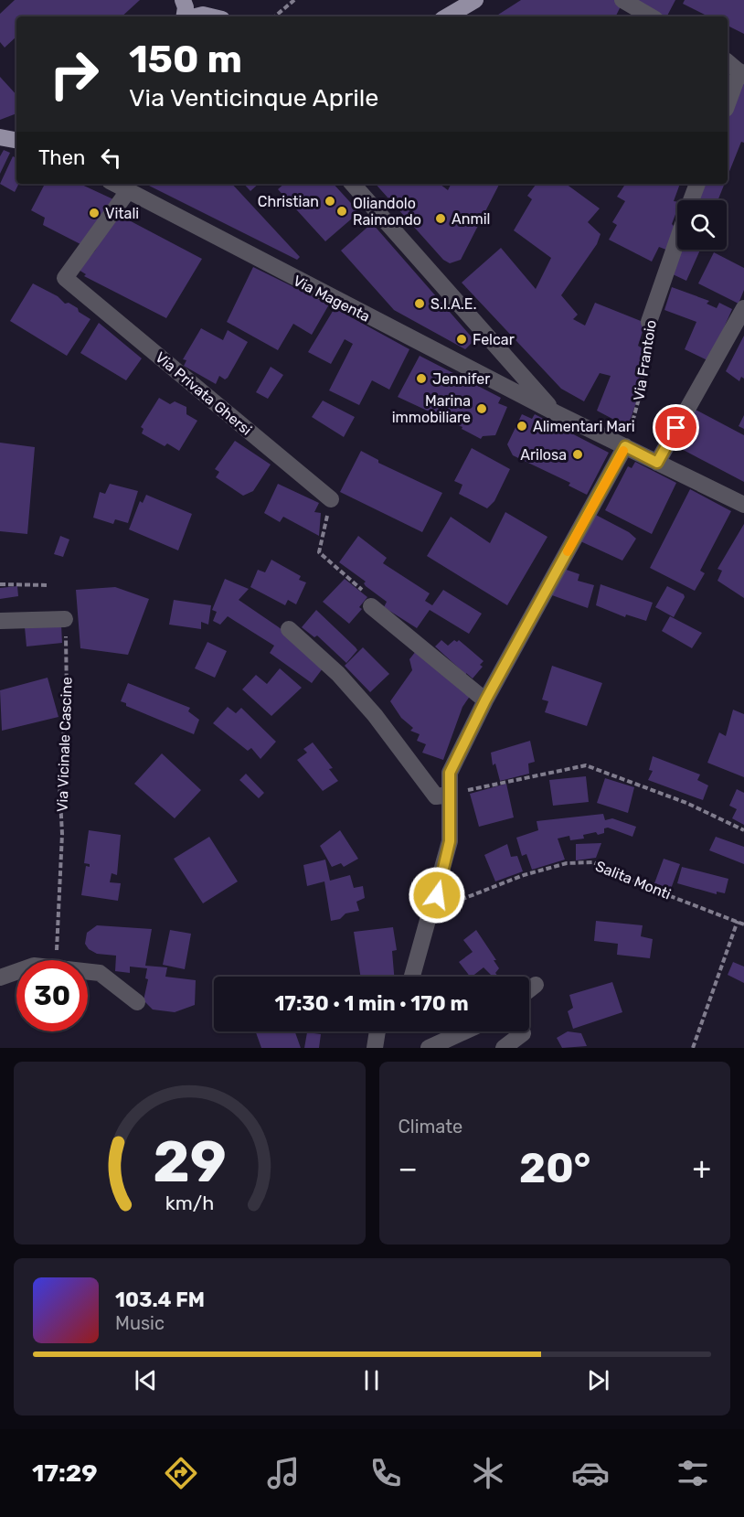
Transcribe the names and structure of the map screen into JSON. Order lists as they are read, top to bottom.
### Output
{
  "streets": {
    "street": ["Via Magenta", "Via Frantoio", "Via Privata Ghersi"],
    "path": ["Via Vicinale Cascine", "Salita Monti"]
  },
  "crossings": [
    ["Via Magenta", "Via Frantoio"],
    ["Via Magenta", "Via Privata Ghersi"]
  ],
  "places": [
    "Christian",
    "Oliandolo Raimondo",
    "Vitali",
    "Anmil",
    "S.I.A.E.",
    "Felcar",
    "Jennifer",
    "Marina immobiliare",
    "Alimentari Mari",
    "Arilosa"
  ],
  "page": {
    "turn": ["150 m", "Via Venticinque Aprile"],
    "then": "Then",
    "limit": "30",
    "trip": "17:30 · 1 min · 170 m",
    "tile": "Climate",
    "heat": ["−", "20°", "+"],
    "song": ["103.4 FM", "Music"],
    "tabs": "17:29",
    "gauge": ["29", "km/h"]
  }
}
